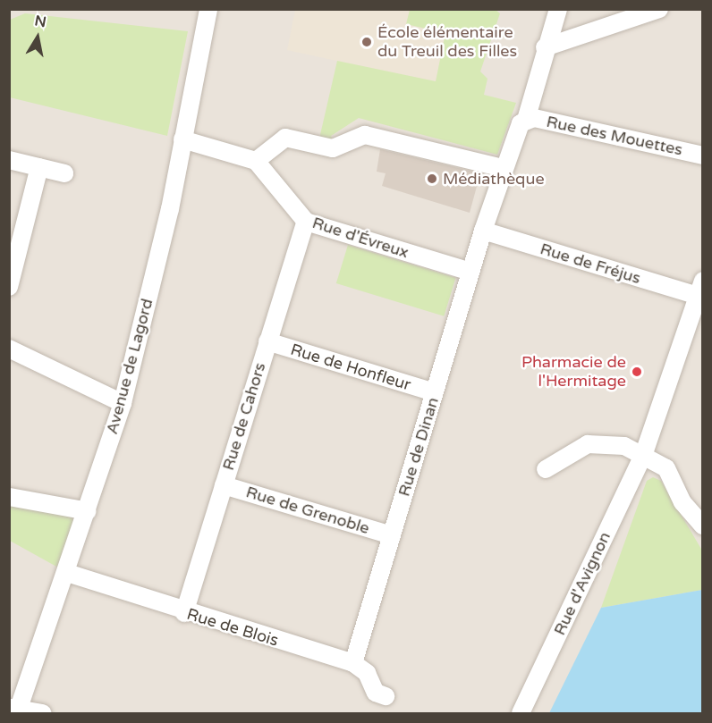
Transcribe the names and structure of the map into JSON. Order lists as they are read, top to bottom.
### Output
{
  "streets": {
    "street": [
      "Rue des Mouettes",
      "Rue d'Évreux",
      "Rue de Fréjus",
      "Avenue de Lagord",
      "Rue de Honfleur",
      "Rue de Cahors",
      "Rue de Dinan",
      "Rue de Grenoble",
      "Rue d'Avignon",
      "Rue de Blois"
    ]
  },
  "crossings": [
    ["Rue des Mouettes", "Rue de Dinan"],
    ["Rue d'Évreux", "Rue de Cahors"],
    ["Rue d'Évreux", "Rue de Dinan"],
    ["Rue de Fréjus", "Rue de Dinan"],
    ["Rue de Fréjus", "Rue d'Avignon"],
    ["Avenue de Lagord", "Rue de Blois"],
    ["Rue de Honfleur", "Rue de Cahors"],
    ["Rue de Honfleur", "Rue de Dinan"],
    ["Rue de Cahors", "Rue de Grenoble"],
    ["Rue de Cahors", "Rue de Blois"],
    ["Rue de Dinan", "Rue de Grenoble"],
    ["Rue de Dinan", "Rue de Blois"]
  ],
  "places": ["École élémentaire du Treuil des Filles", "Médiathèque", "Pharmacie de l'Hermitage"],
  "north": "top"
}
